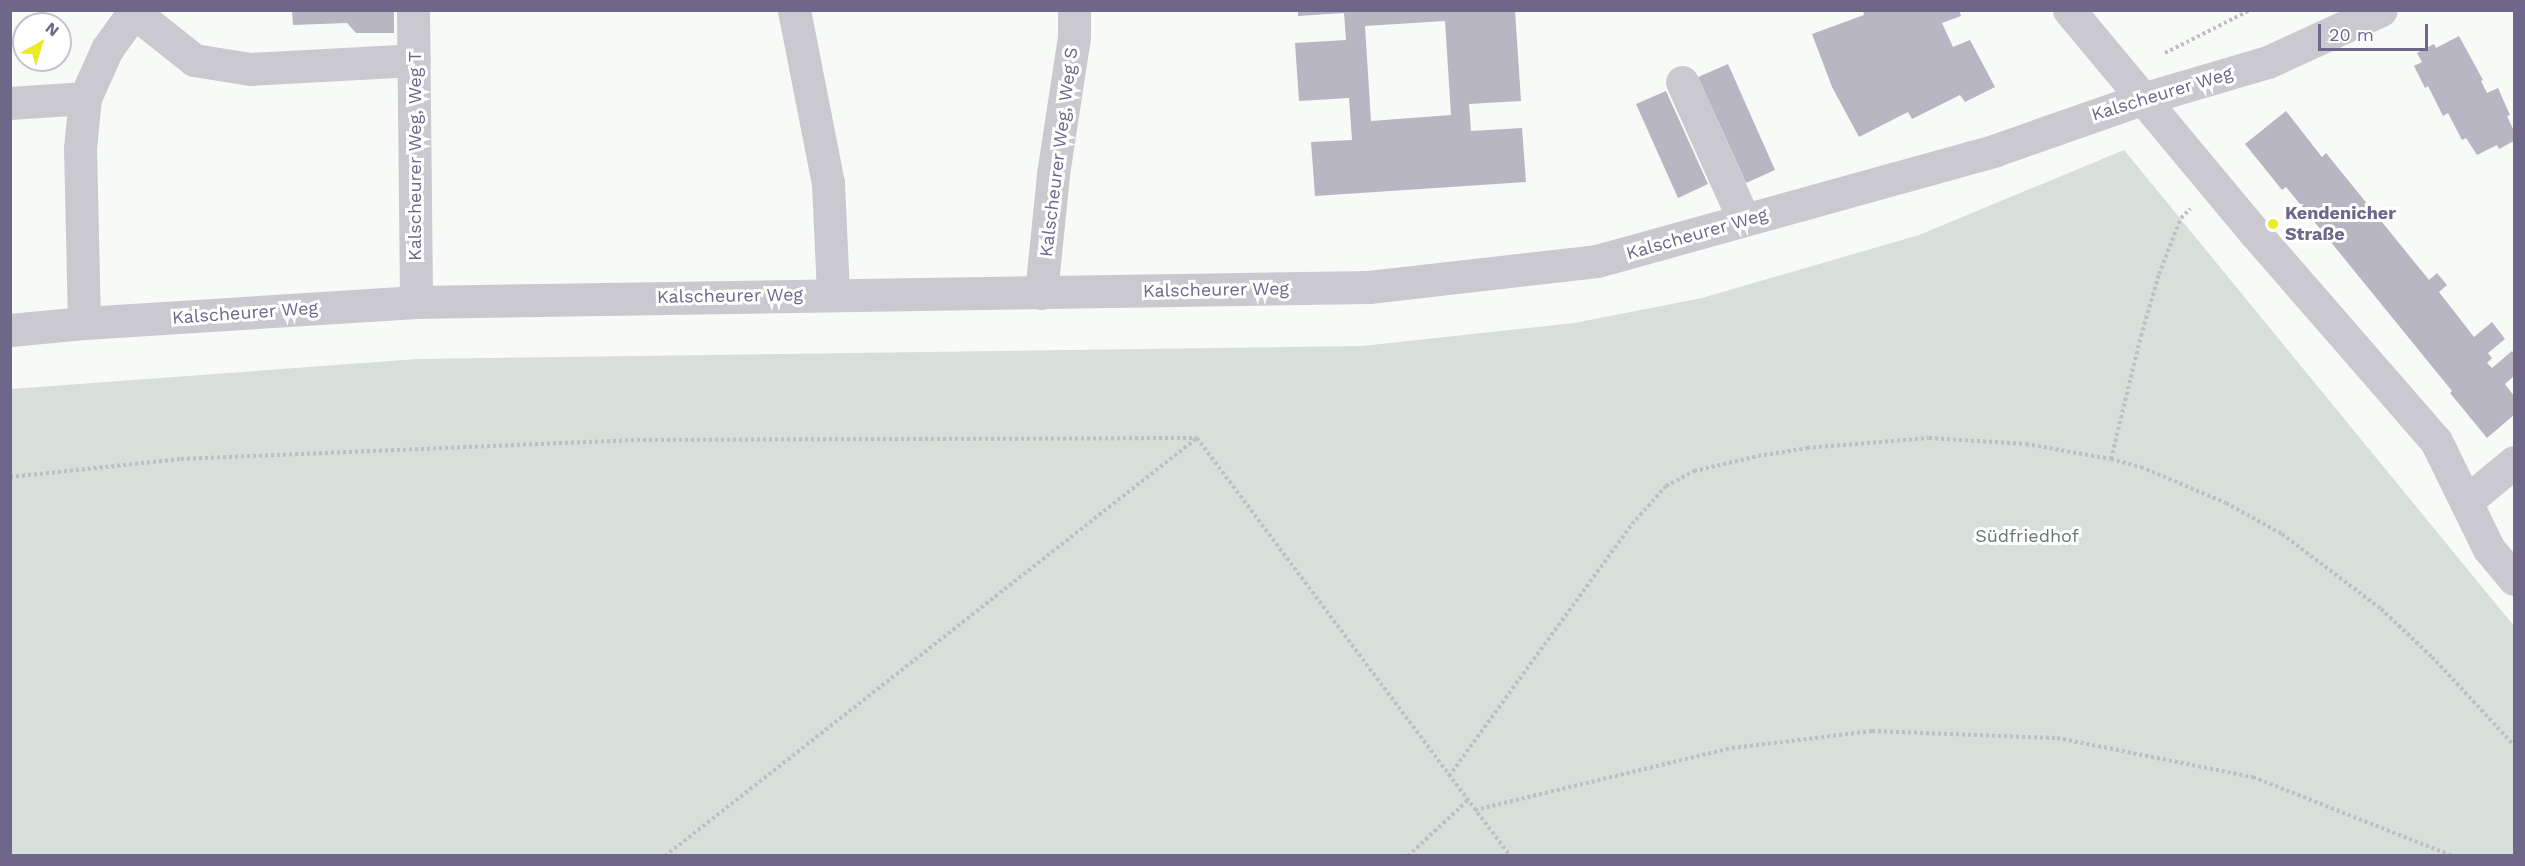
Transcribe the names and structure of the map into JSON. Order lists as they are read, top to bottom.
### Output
{
  "streets": {
    "street": ["Kalscheurer Weg", "Kalscheurer Weg, Weg S", "Kalscheurer Weg, Weg T"]
  },
  "crossings": [
    ["Kalscheurer Weg", "Kalscheurer Weg, Weg S"],
    ["Kalscheurer Weg", "Kalscheurer Weg, Weg T"]
  ],
  "parks": ["Südfriedhof"],
  "places": ["Kendenicher Straße"],
  "scale_bar": "20 m",
  "north": "top right"
}
